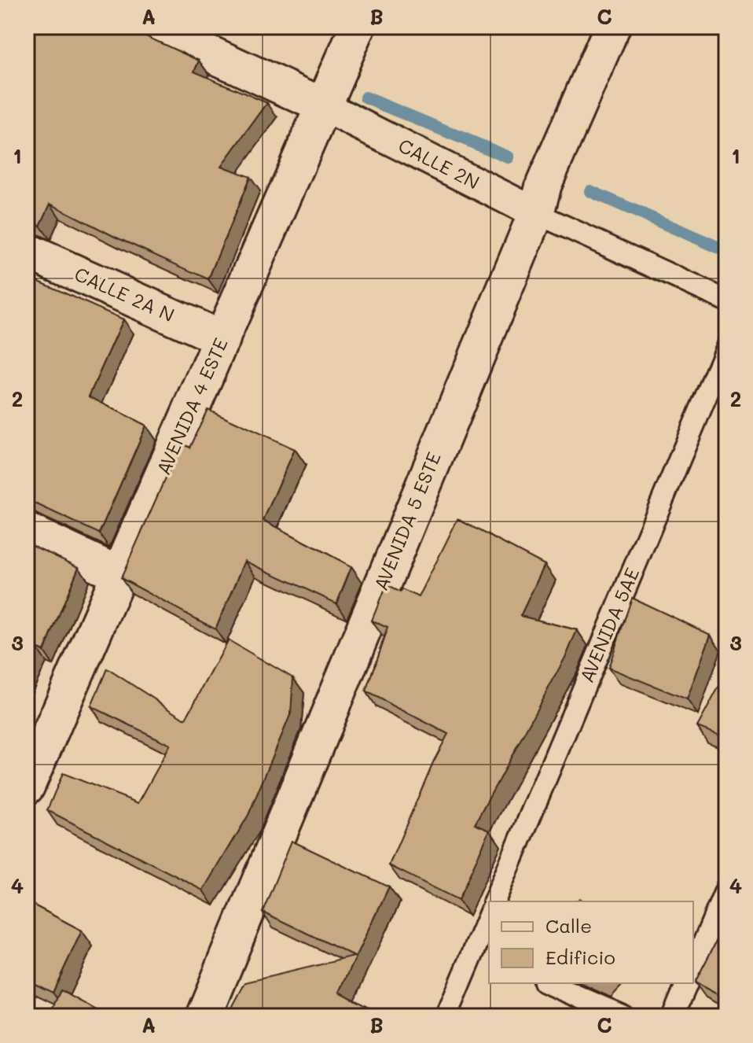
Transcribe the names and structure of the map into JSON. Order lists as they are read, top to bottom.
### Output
{
  "streets": {
    "street": [
      "CALLE 2N",
      "CALLE 2A N",
      "AVENIDA 4 ESTE",
      "AVENIDA 5 ESTE"
    ],
    "lane": ["AVENIDA 5AE"]
  },
  "crossings": [
    ["CALLE 2N", "AVENIDA 4 ESTE"],
    ["CALLE 2N", "AVENIDA 5 ESTE"],
    ["CALLE 2A N", "AVENIDA 4 ESTE"]
  ],
  "legend": ["Calle", "Edificio"],
  "grid": {
    "columns": ["A", "B", "C"],
    "rows": [
      "1",
      "2",
      "3",
      "4"
    ]
  }
}
